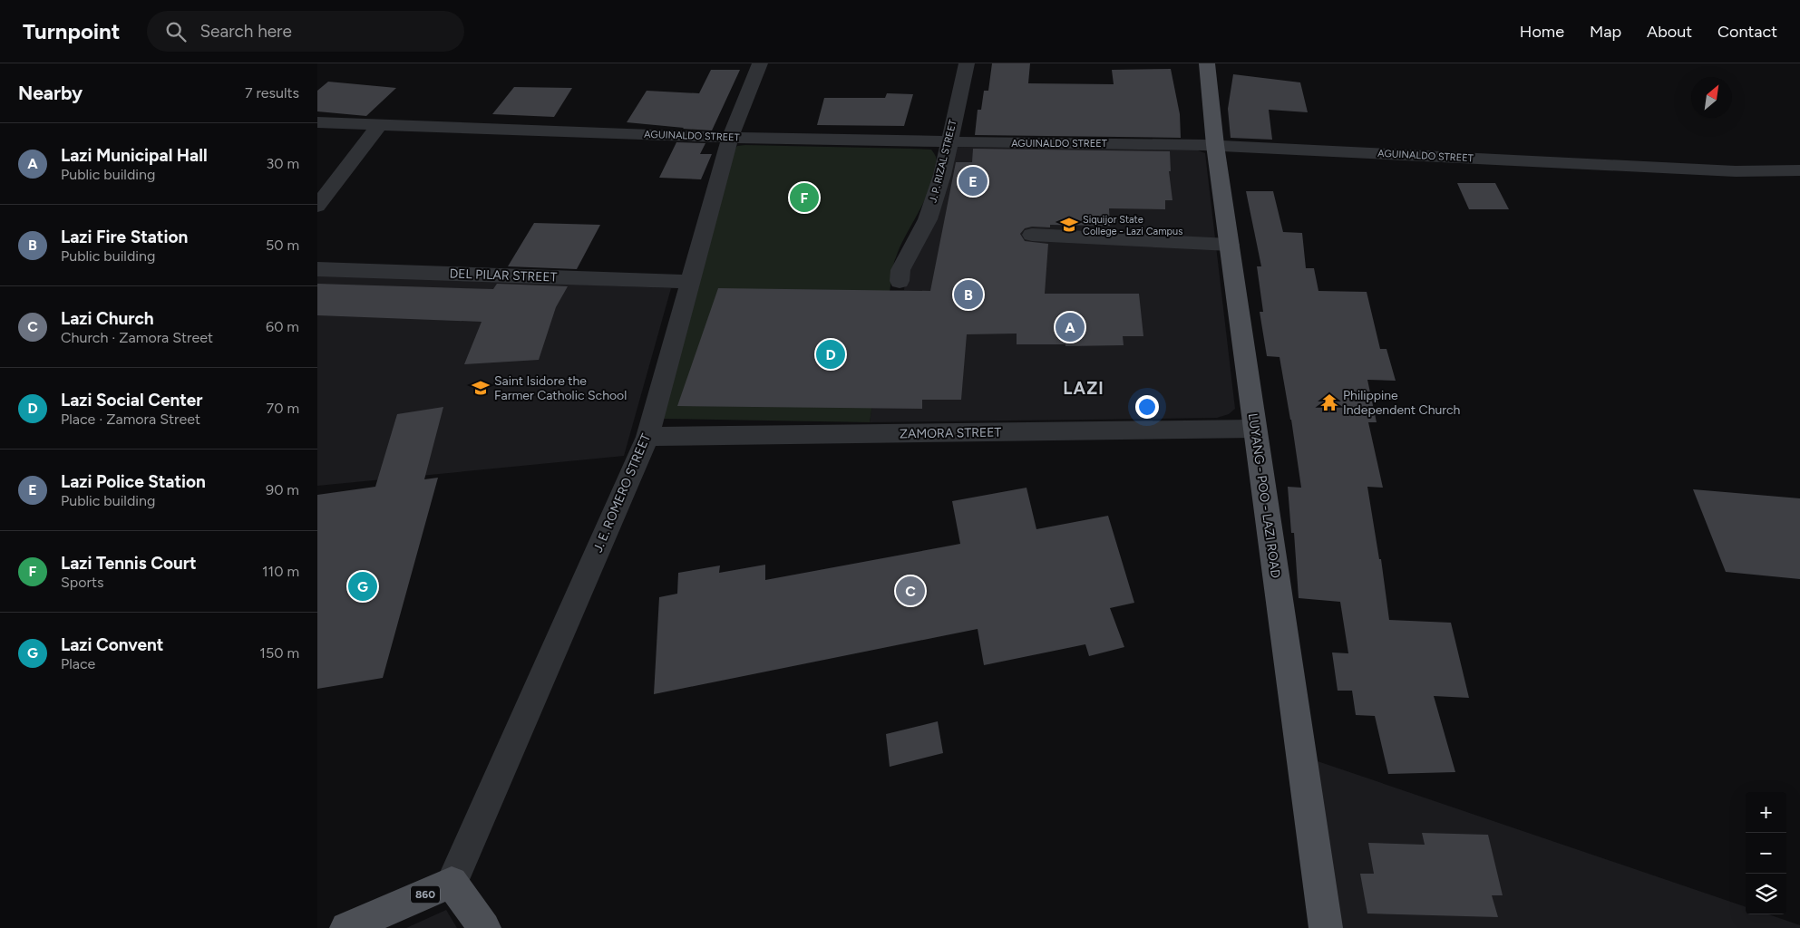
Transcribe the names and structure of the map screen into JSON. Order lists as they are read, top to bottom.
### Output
{
  "streets": {
    "main road": ["LUYANG - POO - LAZI ROAD", "860"],
    "street": [
      "AGUINALDO STREET",
      "J. P. RIZAL STREET",
      "DEL PILAR STREET",
      "ZAMORA STREET",
      "J. E. ROMERO STREET"
    ]
  },
  "crossings": [
    ["AGUINALDO STREET", "J. P. RIZAL STREET"],
    ["AGUINALDO STREET", "J. E. ROMERO STREET"],
    ["AGUINALDO STREET", "LUYANG - POO - LAZI ROAD"],
    ["DEL PILAR STREET", "J. E. ROMERO STREET"],
    ["ZAMORA STREET", "J. E. ROMERO STREET"],
    ["ZAMORA STREET", "LUYANG - POO - LAZI ROAD"],
    ["J. E. ROMERO STREET", "860"]
  ],
  "districts": ["LAZI"],
  "places": {
    "school or university": ["Siquijor State College - Lazi Campus", "Saint Isidore the Farmer Catholic School"],
    "temple": ["Philippine Independent Church"]
  },
  "north": "top right",
  "page": {
    "header": "Turnpoint",
    "search": "Search here",
    "nav": [
      "Home",
      "Map",
      "About",
      "Contact"
    ],
    "heading": ["Nearby", "7 results"],
    "list": [
      {
        "mark": "A",
        "name": "Lazi Municipal Hall",
        "note": "Public building",
        "value": "30 m"
      },
      {
        "mark": "B",
        "name": "Lazi Fire Station",
        "note": "Public building",
        "value": "50 m"
      },
      {
        "mark": "C",
        "name": "Lazi Church",
        "note": "Church · Zamora Street",
        "value": "60 m"
      },
      {
        "mark": "D",
        "name": "Lazi Social Center",
        "note": "Place · Zamora Street",
        "value": "70 m"
      },
      {
        "mark": "E",
        "name": "Lazi Police Station",
        "note": "Public building",
        "value": "90 m"
      },
      {
        "mark": "F",
        "name": "Lazi Tennis Court",
        "note": "Sports",
        "value": "110 m"
      },
      {
        "mark": "G",
        "name": "Lazi Convent",
        "note": "Place",
        "value": "150 m"
      }
    ],
    "pins": [
      "E",
      "F",
      "B",
      "A",
      "D",
      "G",
      "C"
    ],
    "map_buttons": ["+", "−"]
  }
}
